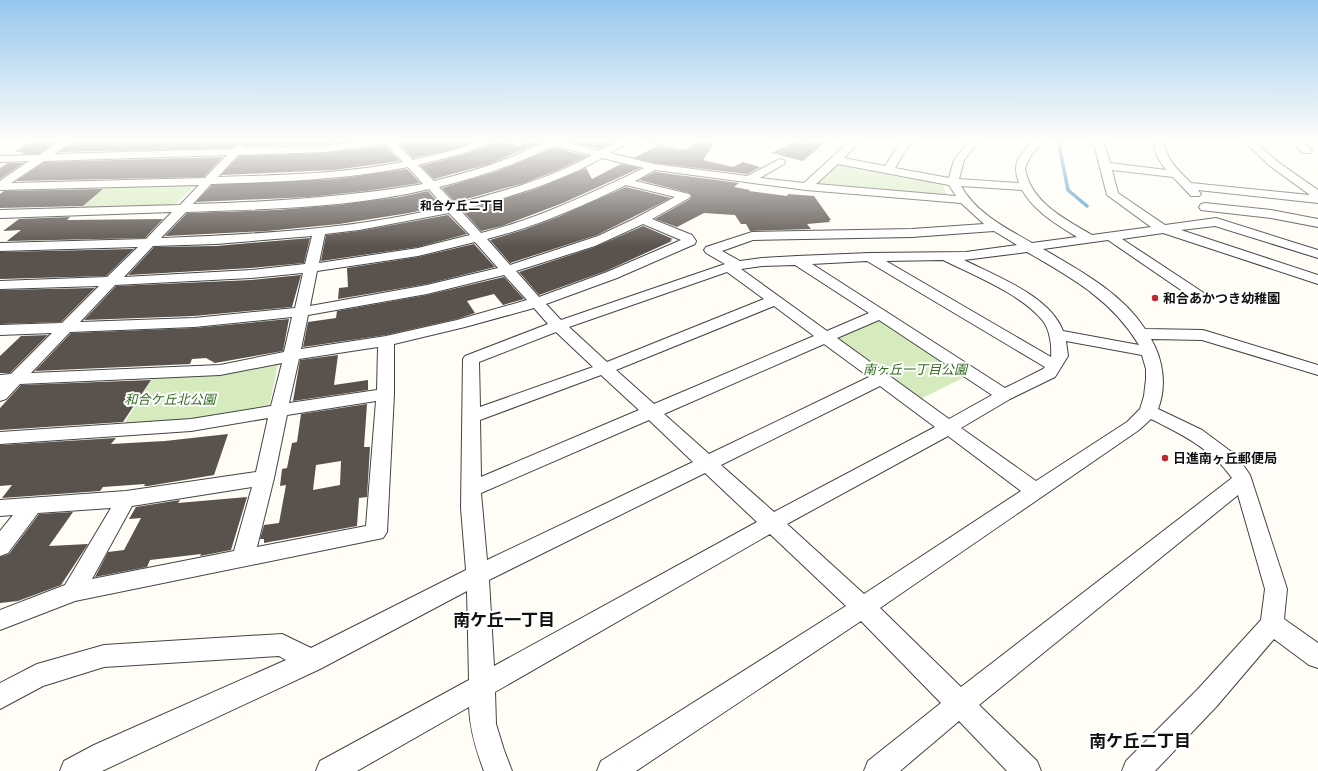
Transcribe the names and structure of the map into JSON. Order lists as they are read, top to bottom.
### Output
{
  "districts": ["和合ケ丘二丁目", "南ケ丘一丁目", "南ケ丘二丁目"],
  "parks": ["南ヶ丘一丁目公園", "和合ケ丘北公園"],
  "places": ["和合あかつき幼稚園", "日進南ヶ丘郵便局"]
}
